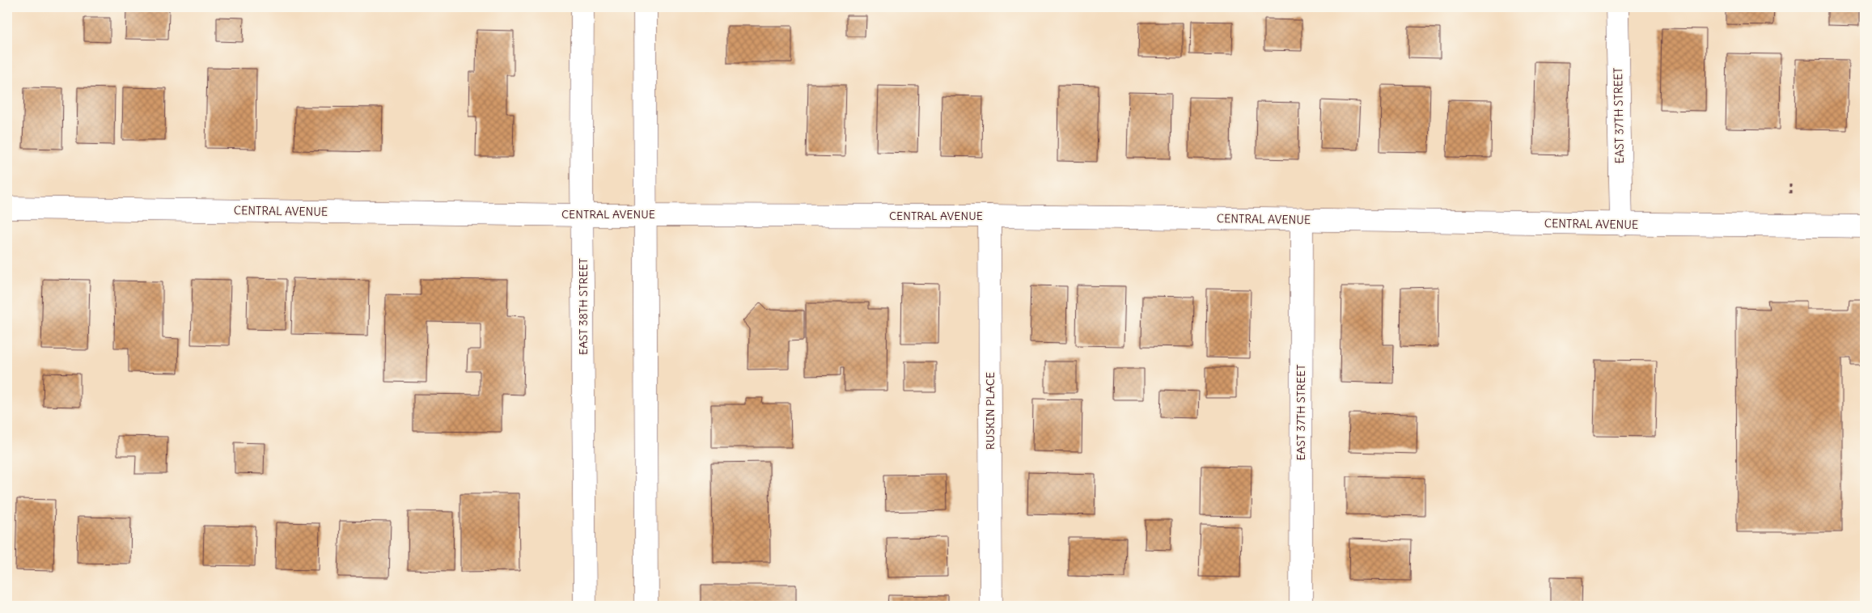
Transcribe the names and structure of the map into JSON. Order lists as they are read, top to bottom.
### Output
{
  "streets": {
    "main road": [
      "EAST 37TH STREET",
      "CENTRAL AVENUE",
      "EAST 38TH STREET",
      "RUSKIN PLACE"
    ]
  },
  "crossings": [
    ["EAST 37TH STREET", "CENTRAL AVENUE"],
    ["CENTRAL AVENUE", "EAST 38TH STREET"],
    ["CENTRAL AVENUE", "RUSKIN PLACE"]
  ]
}
